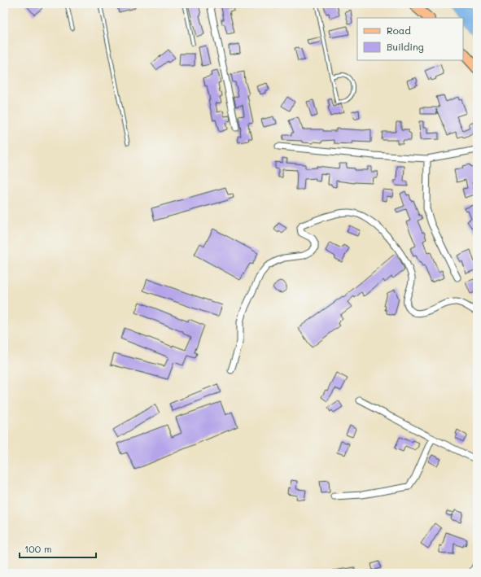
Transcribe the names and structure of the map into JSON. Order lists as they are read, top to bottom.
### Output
{
  "legend": ["Road", "Building"],
  "scale_bar": "100 m"
}
